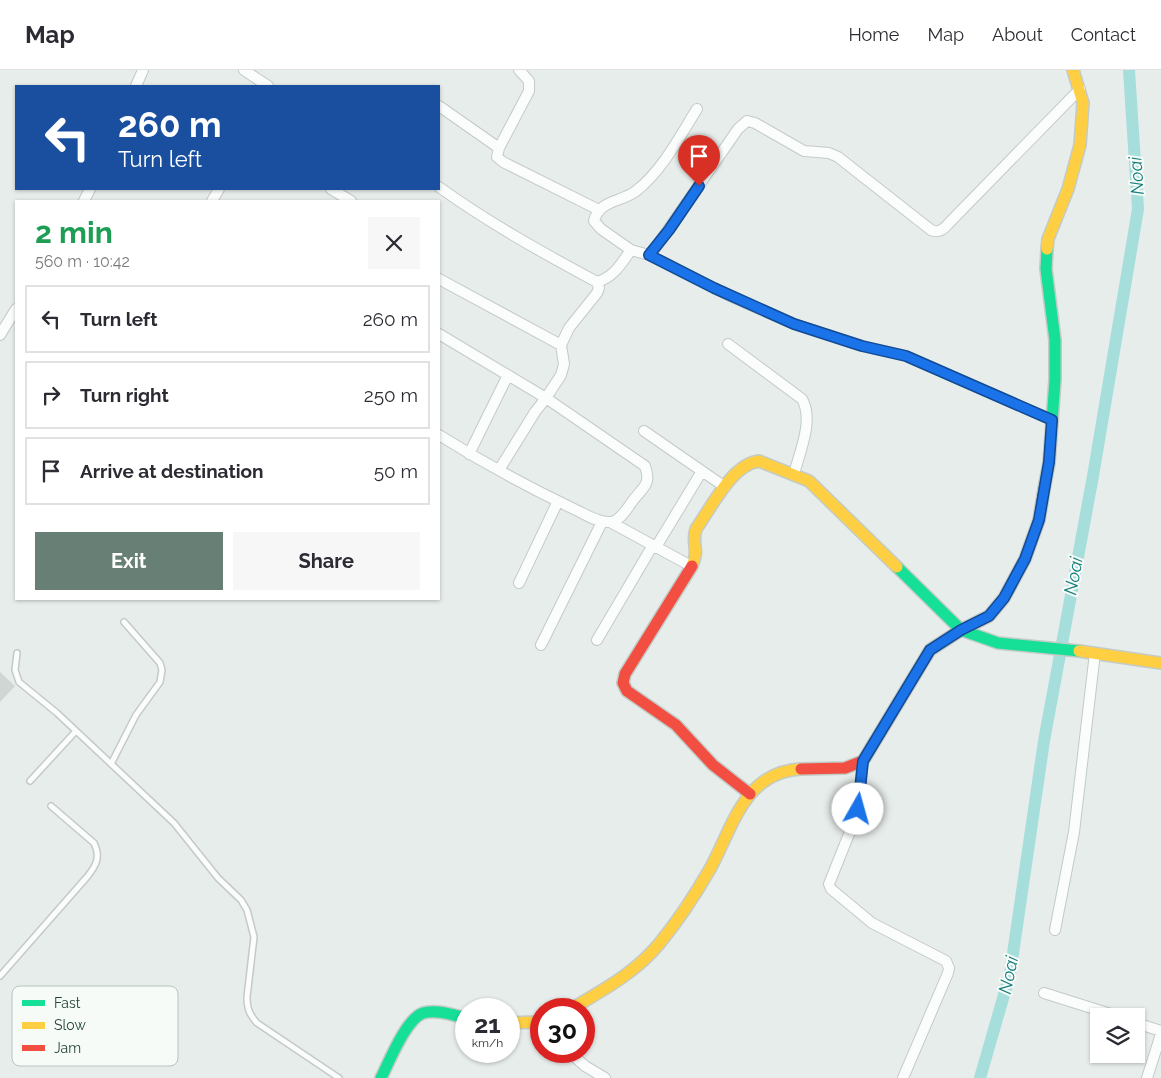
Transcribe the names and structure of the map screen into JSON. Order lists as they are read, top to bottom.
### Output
{
  "water": ["Noai"],
  "legend": ["Fast", "Slow", "Jam"],
  "page": {
    "header": "Map",
    "nav": [
      "Home",
      "Map",
      "About",
      "Contact"
    ],
    "turn": ["260 m", "Turn left"],
    "heading": ["2 min", "560 m · 10:42"],
    "list": [
      {
        "name": "Turn left",
        "value": "260 m"
      },
      {
        "name": "Turn right",
        "value": "250 m"
      },
      {
        "name": "Arrive at destination",
        "value": "50 m"
      }
    ],
    "buttons": ["Exit", "Share"],
    "speed": "21 km/h",
    "limit": "30"
  }
}
